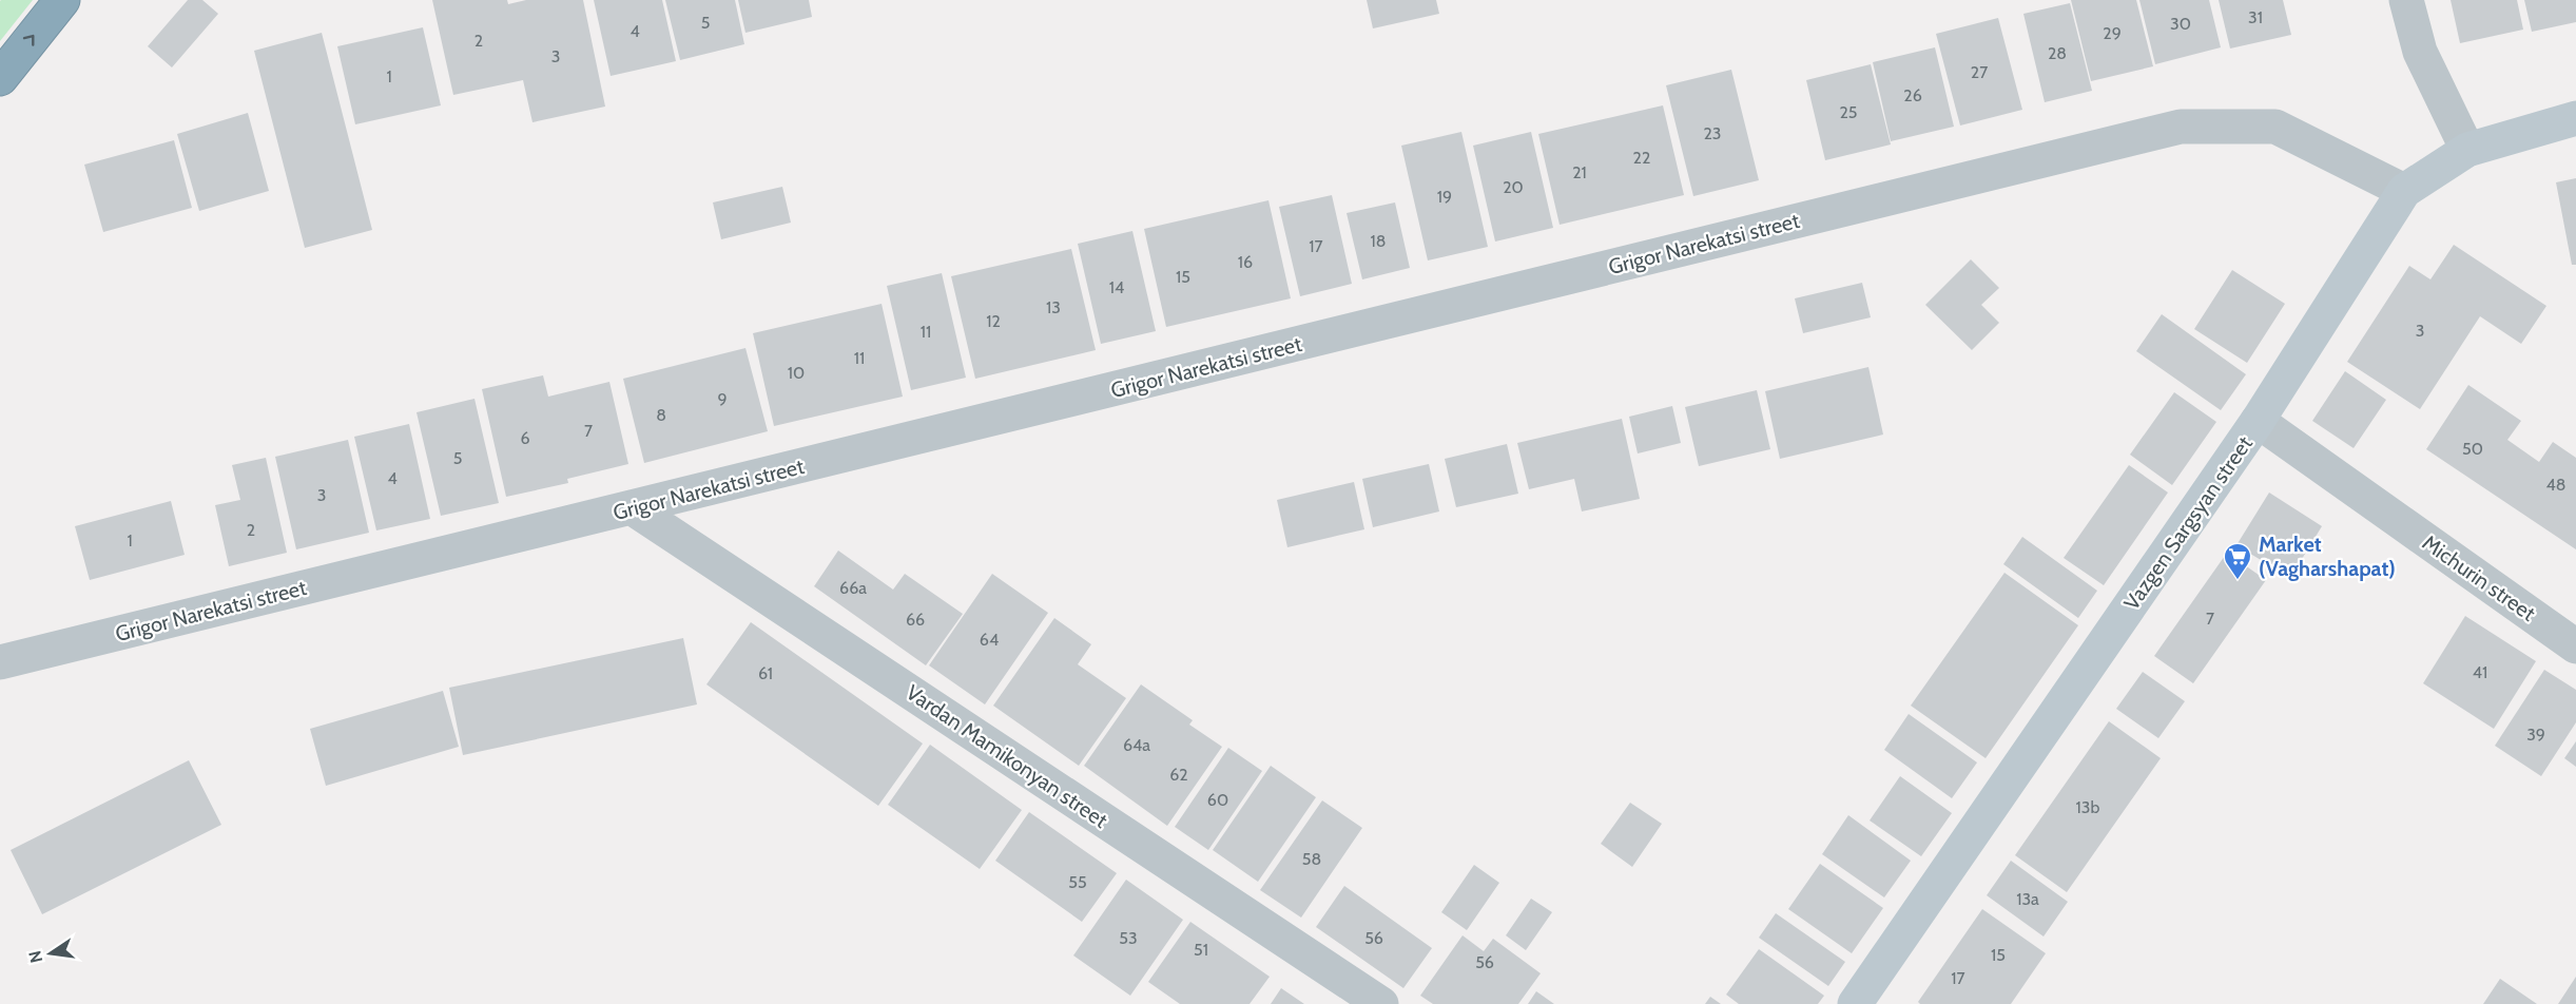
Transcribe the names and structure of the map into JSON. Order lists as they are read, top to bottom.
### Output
{
  "streets": {
    "street": [
      "Grigor Narekatsi street",
      "Vazgen Sargsyan street",
      "Michurin street",
      "Vardan Mamikonyan street"
    ]
  },
  "crossings": [
    ["Grigor Narekatsi street", "Vazgen Sargsyan street"],
    ["Grigor Narekatsi street", "Vardan Mamikonyan street"],
    ["Vazgen Sargsyan street", "Michurin street"]
  ],
  "places": {
    "supermarket": ["Market (Vagharshapat)"]
  },
  "house_numbers": [
    "31",
    "5",
    "30",
    "4",
    "29",
    "2",
    "28",
    "3",
    "27",
    "1",
    "26",
    "25",
    "23",
    "22",
    "21",
    "20",
    "19",
    "18",
    "17",
    "16",
    "15",
    "14",
    "13",
    "12",
    "3",
    "11",
    "11",
    "10",
    "9",
    "8",
    "7",
    "6",
    "50",
    "5",
    "4",
    "48",
    "3",
    "2",
    "1",
    "66a",
    "7",
    "66",
    "64",
    "41",
    "61",
    "39",
    "64a",
    "62",
    "60",
    "13b",
    "58",
    "55",
    "13a",
    "53",
    "56",
    "51",
    "15",
    "56",
    "17"
  ],
  "north": "left"
}
